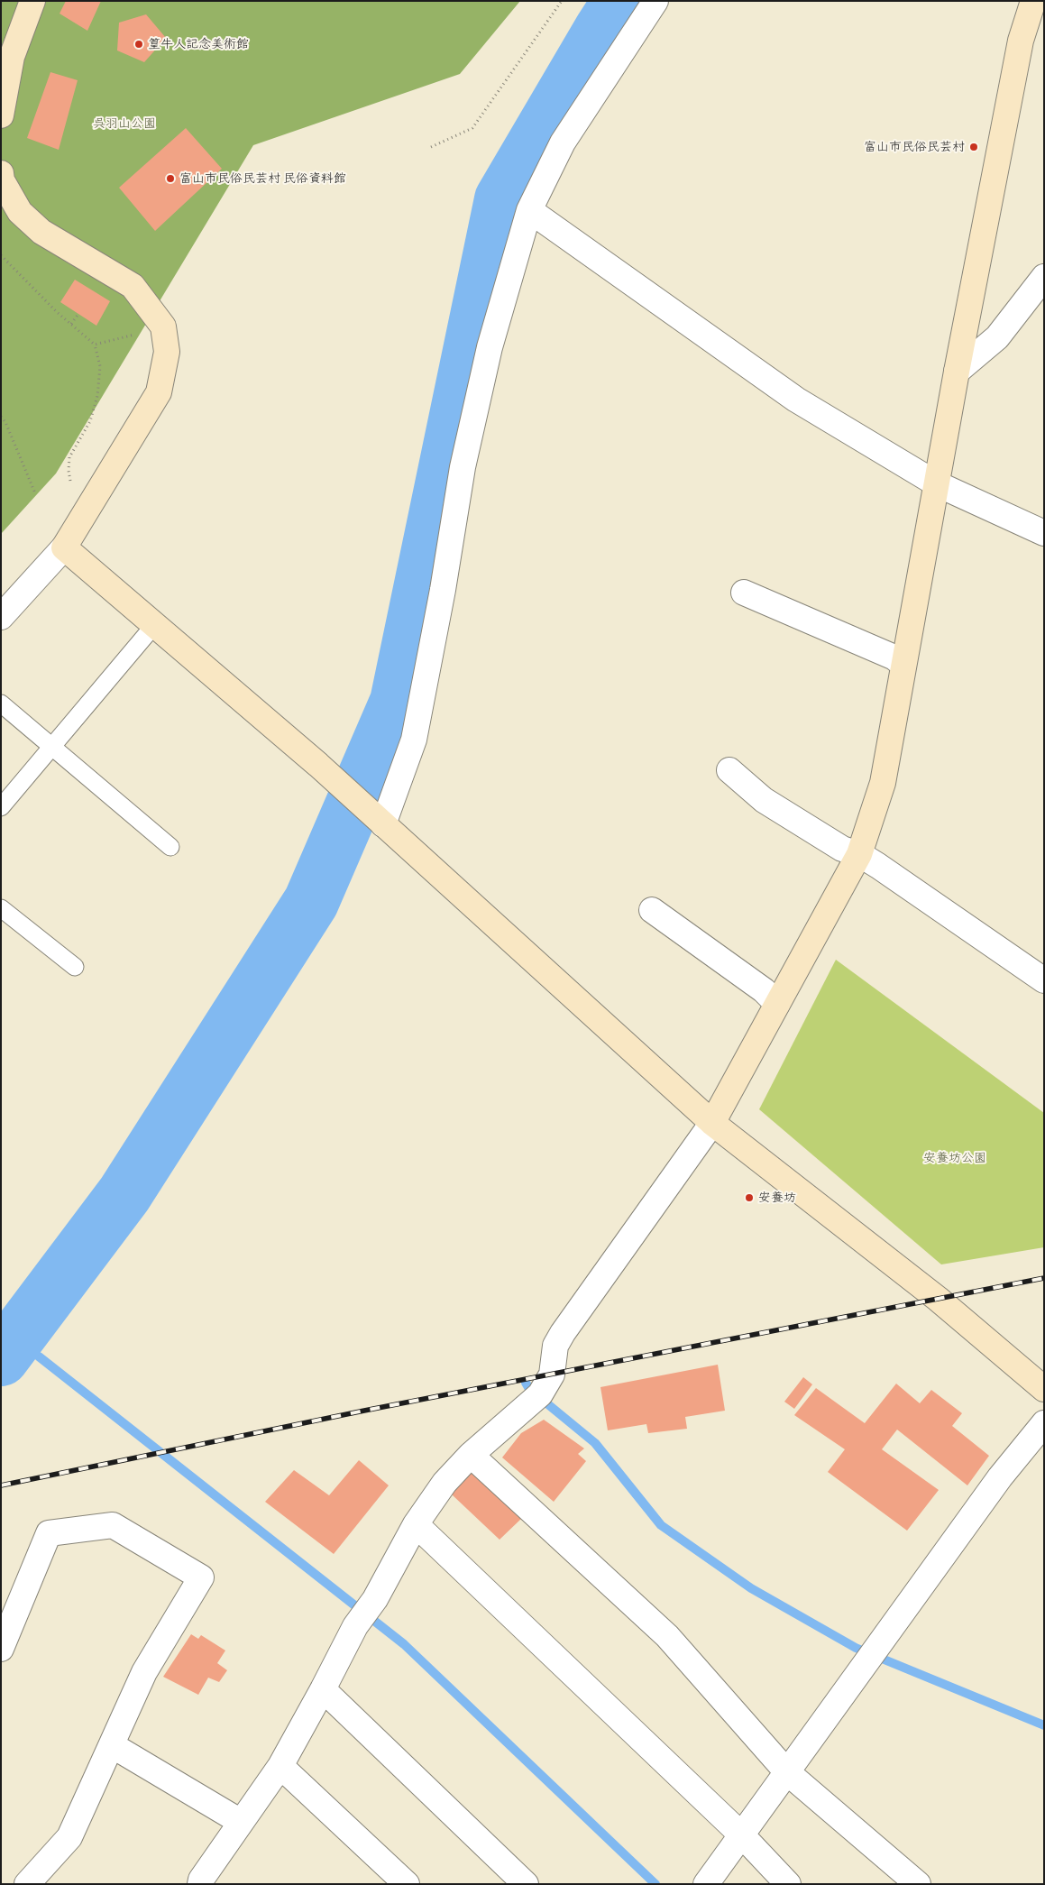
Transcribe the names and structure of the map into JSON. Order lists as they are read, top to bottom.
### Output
{
  "parks": ["呉羽山公園", "安養坊公園"],
  "places": [
    "篁牛人記念美術館",
    "富山市民俗民芸村",
    "富山市民俗民芸村 民俗資料館",
    "安養坊"
  ]
}
